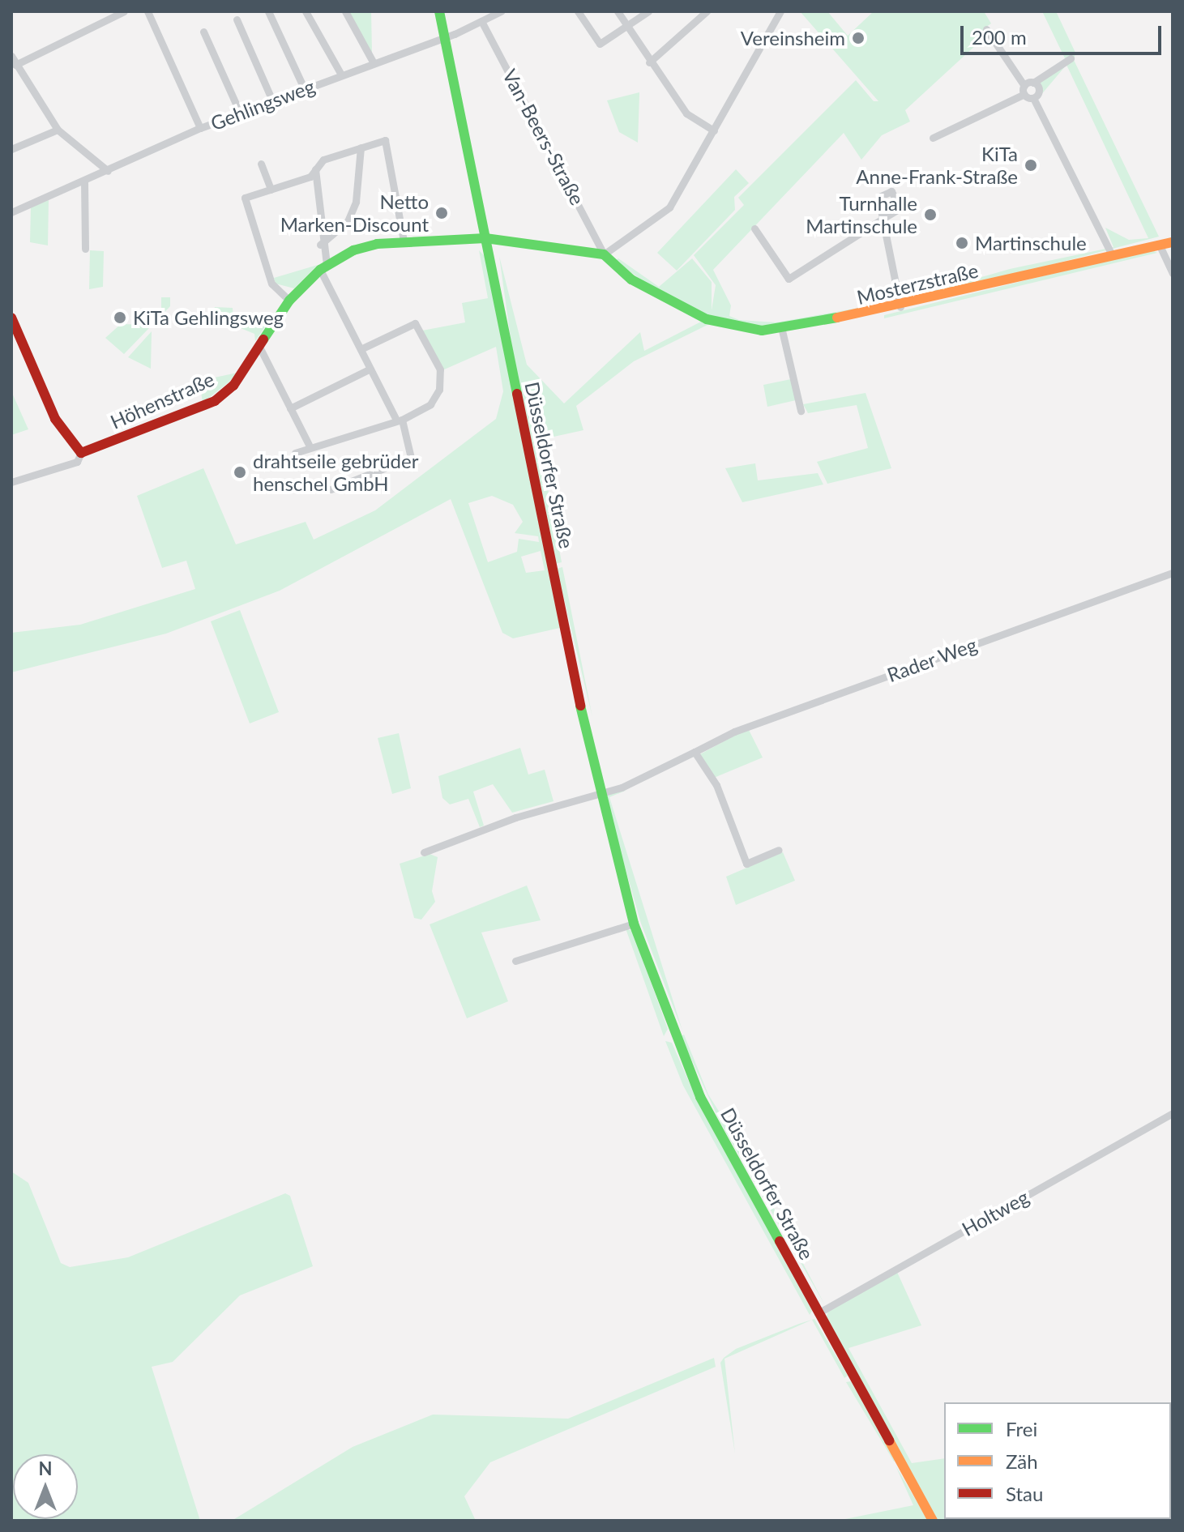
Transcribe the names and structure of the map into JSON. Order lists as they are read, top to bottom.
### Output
{
  "streets": {
    "main road": ["Mosterzstraße", "Höhenstraße", "Düsseldorfer Straße"],
    "street": [
      "Gehlingsweg",
      "Van-Beers-Straße",
      "Rader Weg",
      "Holtweg"
    ]
  },
  "crossings": [
    ["Gehlingsweg", "Van-Beers-Straße"],
    ["Gehlingsweg", "Düsseldorfer Straße"],
    ["Van-Beers-Straße", "Mosterzstraße"],
    ["Höhenstraße", "Düsseldorfer Straße"],
    ["Düsseldorfer Straße", "Rader Weg"],
    ["Düsseldorfer Straße", "Holtweg"]
  ],
  "places": [
    "Vereinsheim",
    "KiTa Anne-Frank-Straße",
    "Netto Marken-Discount",
    "Turnhalle Martinschule",
    "Martinschule",
    "KiTa Gehlingsweg",
    "drahtseile gebrüder henschel GmbH"
  ],
  "legend": ["Frei", "Zäh", "Stau"],
  "scale_bar": "200 m",
  "north": "top"
}
